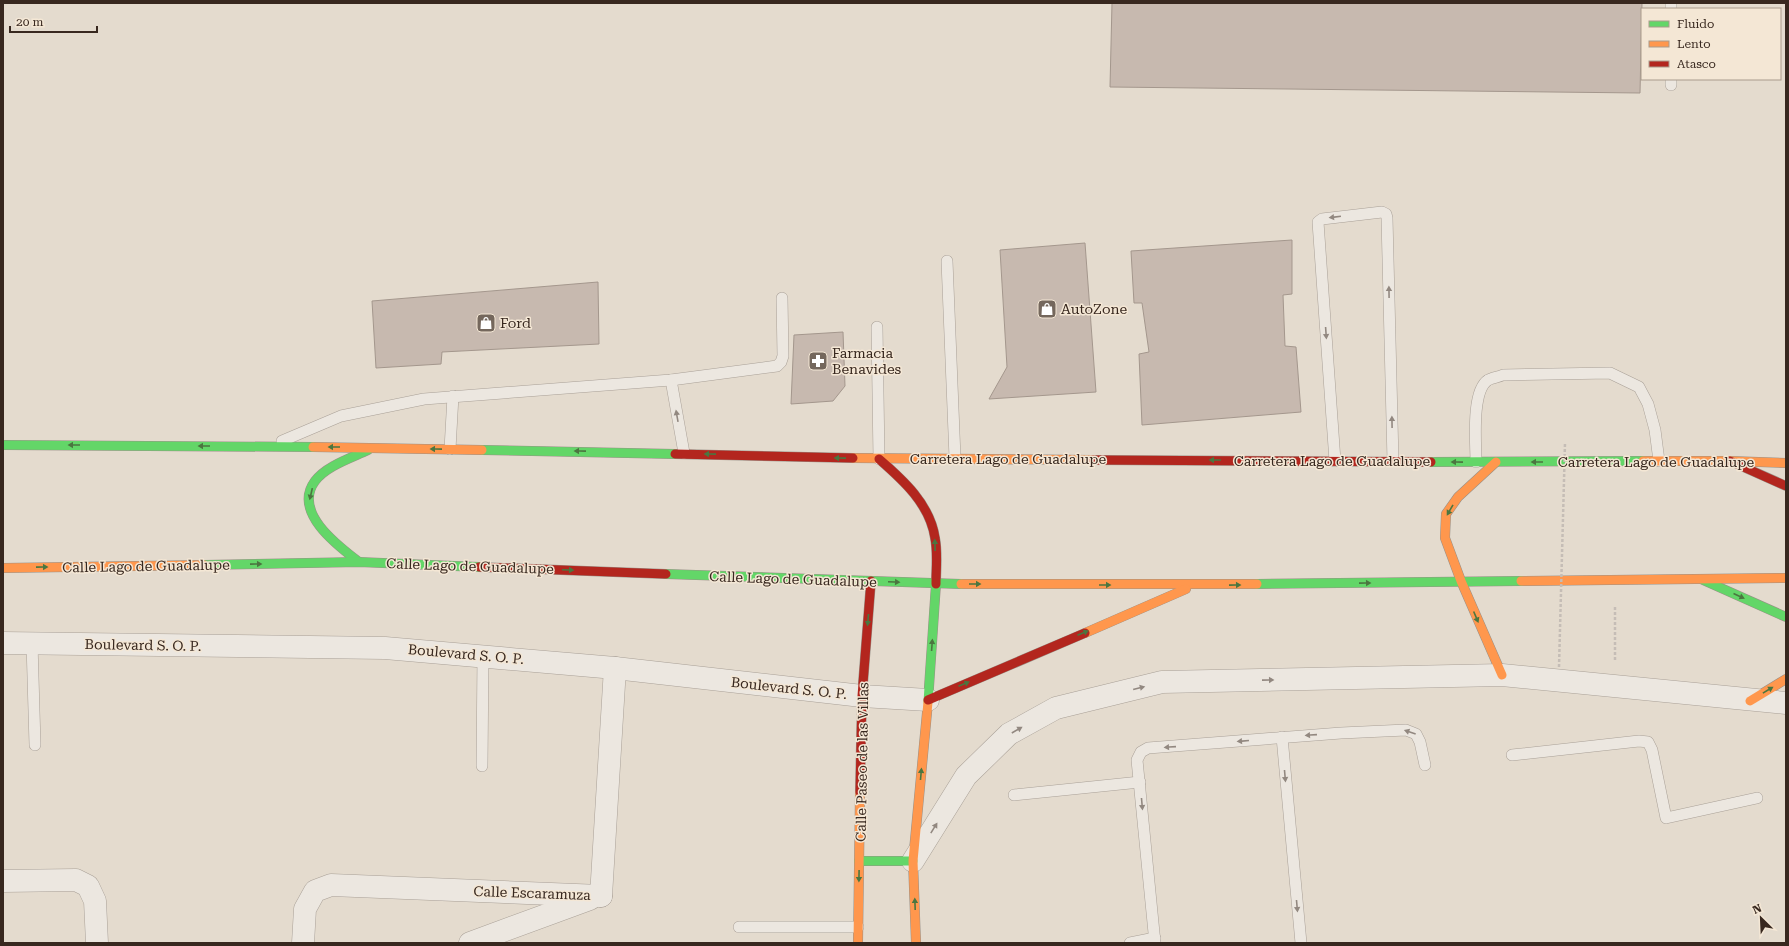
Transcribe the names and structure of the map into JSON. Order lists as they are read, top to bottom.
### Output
{
  "streets": {
    "main road": ["Carretera Lago de Guadalupe", "Calle Lago de Guadalupe", "Calle Paseo de las Villas"],
    "street": ["Boulevard S. O. P.", "Calle Escaramuza"]
  },
  "crossings": [
    ["Calle Lago de Guadalupe", "Calle Paseo de las Villas"],
    ["Boulevard S. O. P.", "Calle Paseo de las Villas"],
    ["Boulevard S. O. P.", "Calle Escaramuza"]
  ],
  "one_way": ["Carretera Lago de Guadalupe", "Calle Lago de Guadalupe"],
  "places": {
    "shop": ["AutoZone", "Ford"],
    "pharmacy": ["Farmacia Benavides"]
  },
  "legend": ["Fluido", "Lento", "Atasco"],
  "scale_bar": "20 m",
  "north": "top left"
}
